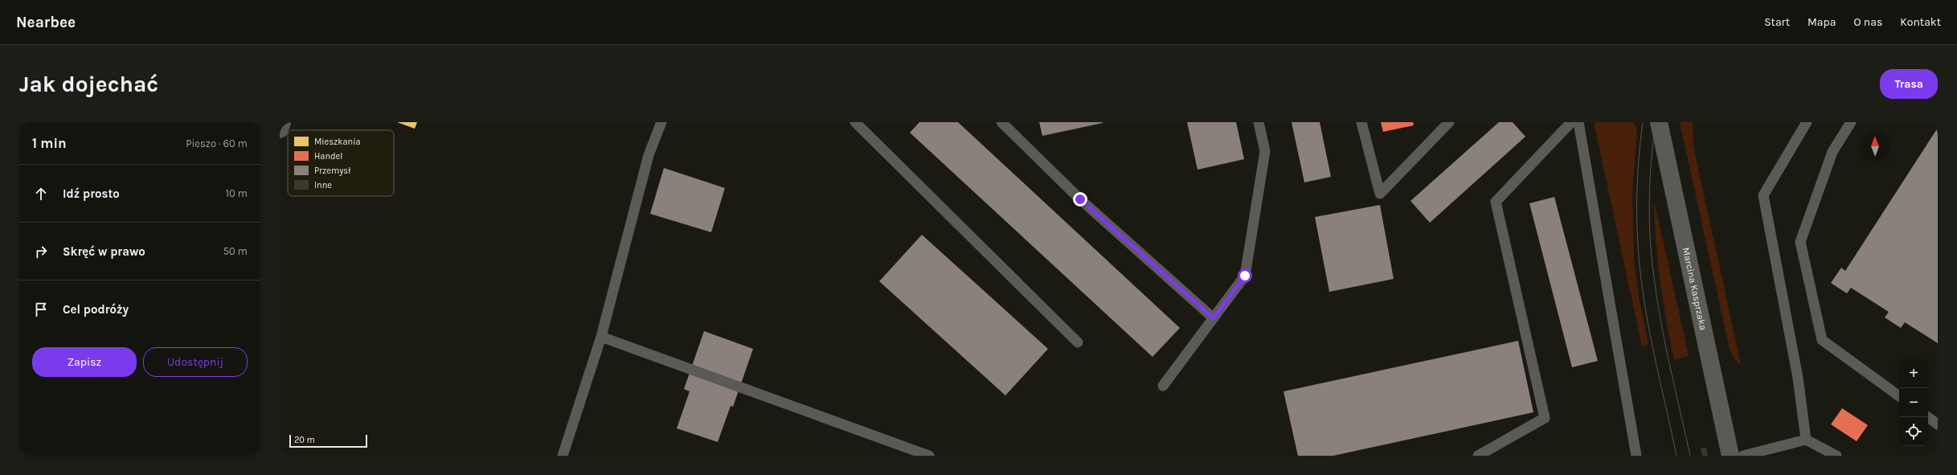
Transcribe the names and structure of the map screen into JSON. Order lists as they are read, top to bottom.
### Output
{
  "streets": {
    "street": ["Marcina Kasprzaka"]
  },
  "legend": [
    "Mieszkania",
    "Handel",
    "Przemysł",
    "Inne"
  ],
  "scale_bar": "20 m",
  "north": "top",
  "page": {
    "header": "Nearbee",
    "nav": [
      "Start",
      "Mapa",
      "O nas",
      "Kontakt"
    ],
    "buttons": [
      "Trasa",
      ["Zapisz", "Udostępnij"]
    ],
    "title": "Jak dojechać",
    "heading": ["1 min", "Pieszo · 60 m"],
    "list": [
      ["Idź prosto", "10 m"],
      ["Skręć w prawo", "50 m"],
      "Cel podróży"
    ],
    "map_buttons": ["+", "−"],
    "scale": "20 m"
  }
}
